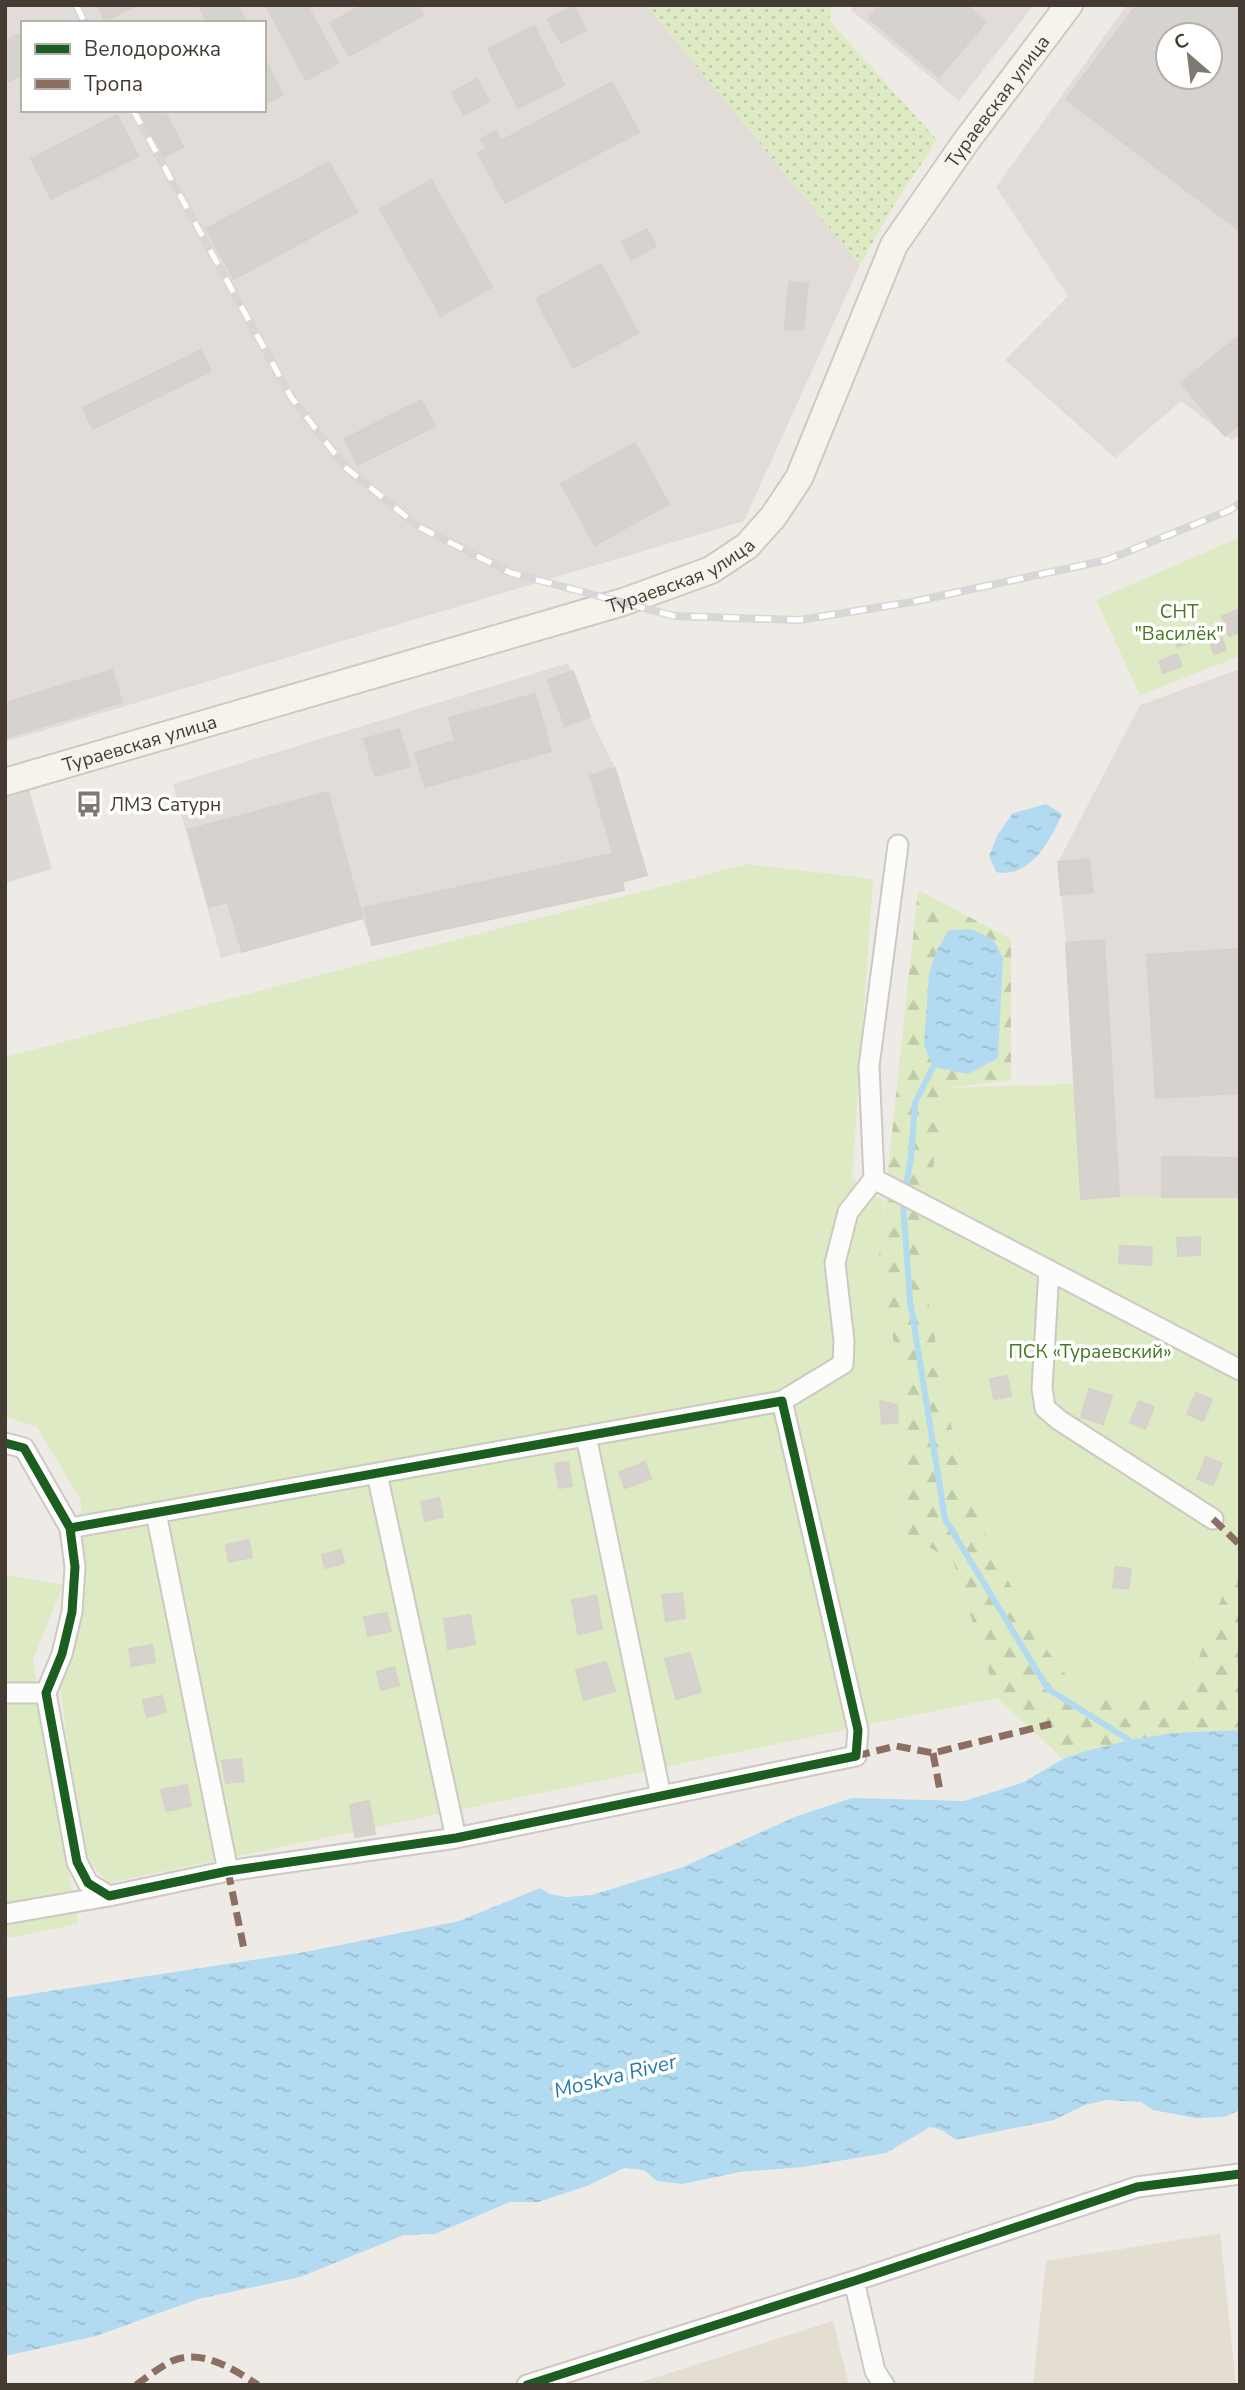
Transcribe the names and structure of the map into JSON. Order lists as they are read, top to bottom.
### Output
{
  "streets": {
    "main road": ["Тураевская улица"]
  },
  "water": ["Moskva River"],
  "parks": ["СНТ \"Василёк\"", "ПСК «Тураевский»"],
  "places": {
    "bus stop": ["ЛМЗ Сатурн"]
  },
  "legend": ["Велодорожка", "Тропа"],
  "north": "top left"
}
